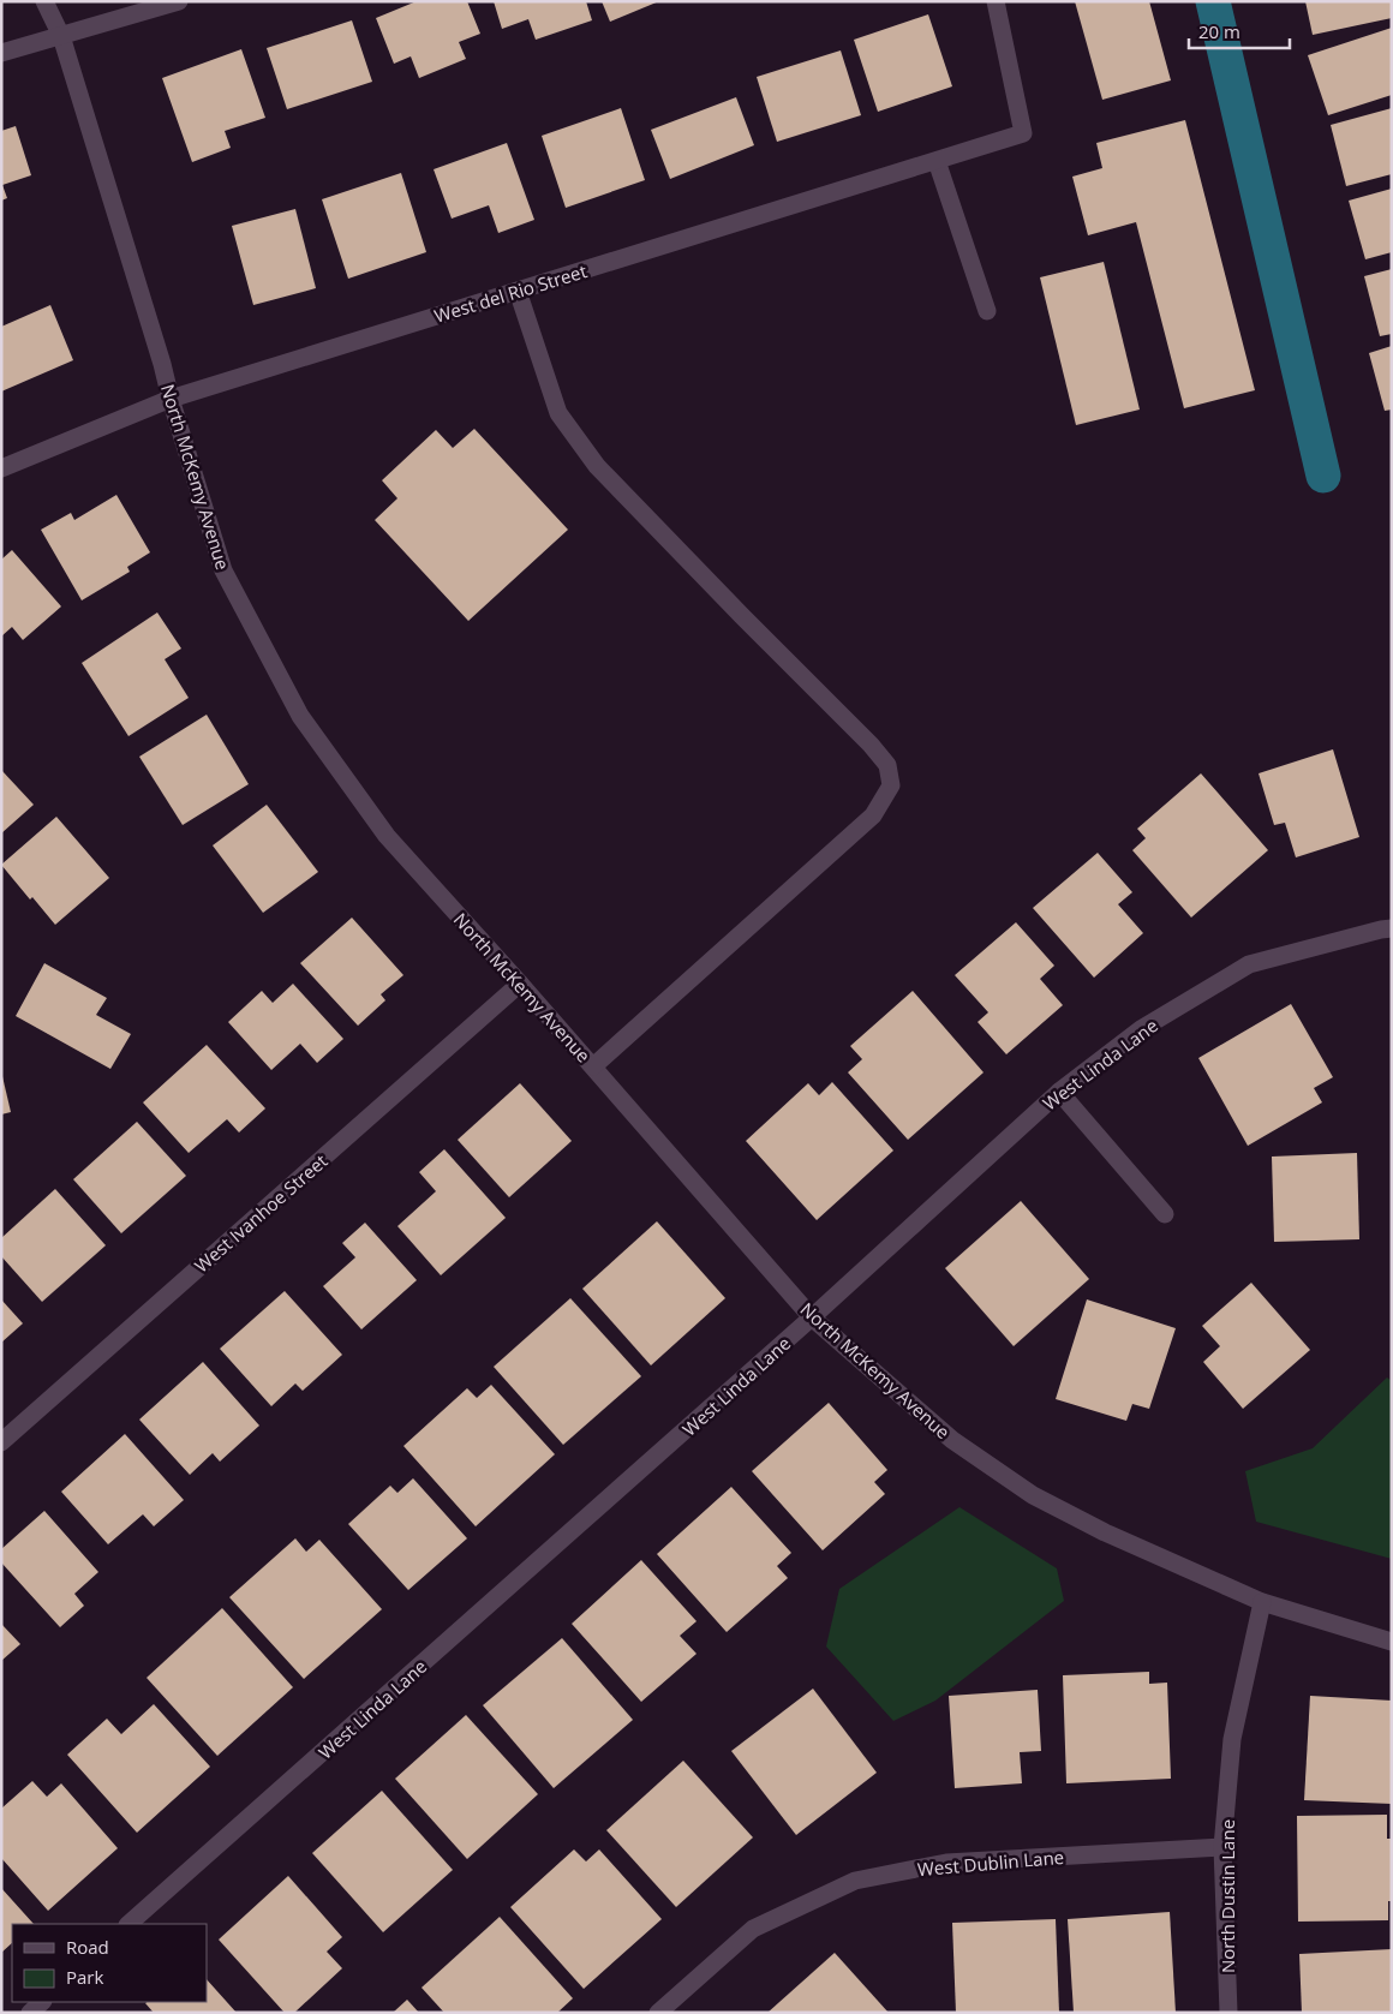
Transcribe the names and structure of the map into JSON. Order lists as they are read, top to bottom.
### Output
{
  "streets": {
    "street": [
      "West del Rio Street",
      "North McKemy Avenue",
      "West Linda Lane",
      "West Ivanhoe Street",
      "West Dublin Lane",
      "North Dustin Lane"
    ]
  },
  "crossings": [
    ["West del Rio Street", "North McKemy Avenue"],
    ["North McKemy Avenue", "West Linda Lane"],
    ["North McKemy Avenue", "West Ivanhoe Street"],
    ["North McKemy Avenue", "North Dustin Lane"],
    ["West Dublin Lane", "North Dustin Lane"]
  ],
  "legend": ["Road", "Park"],
  "scale_bar": "20 m"
}
